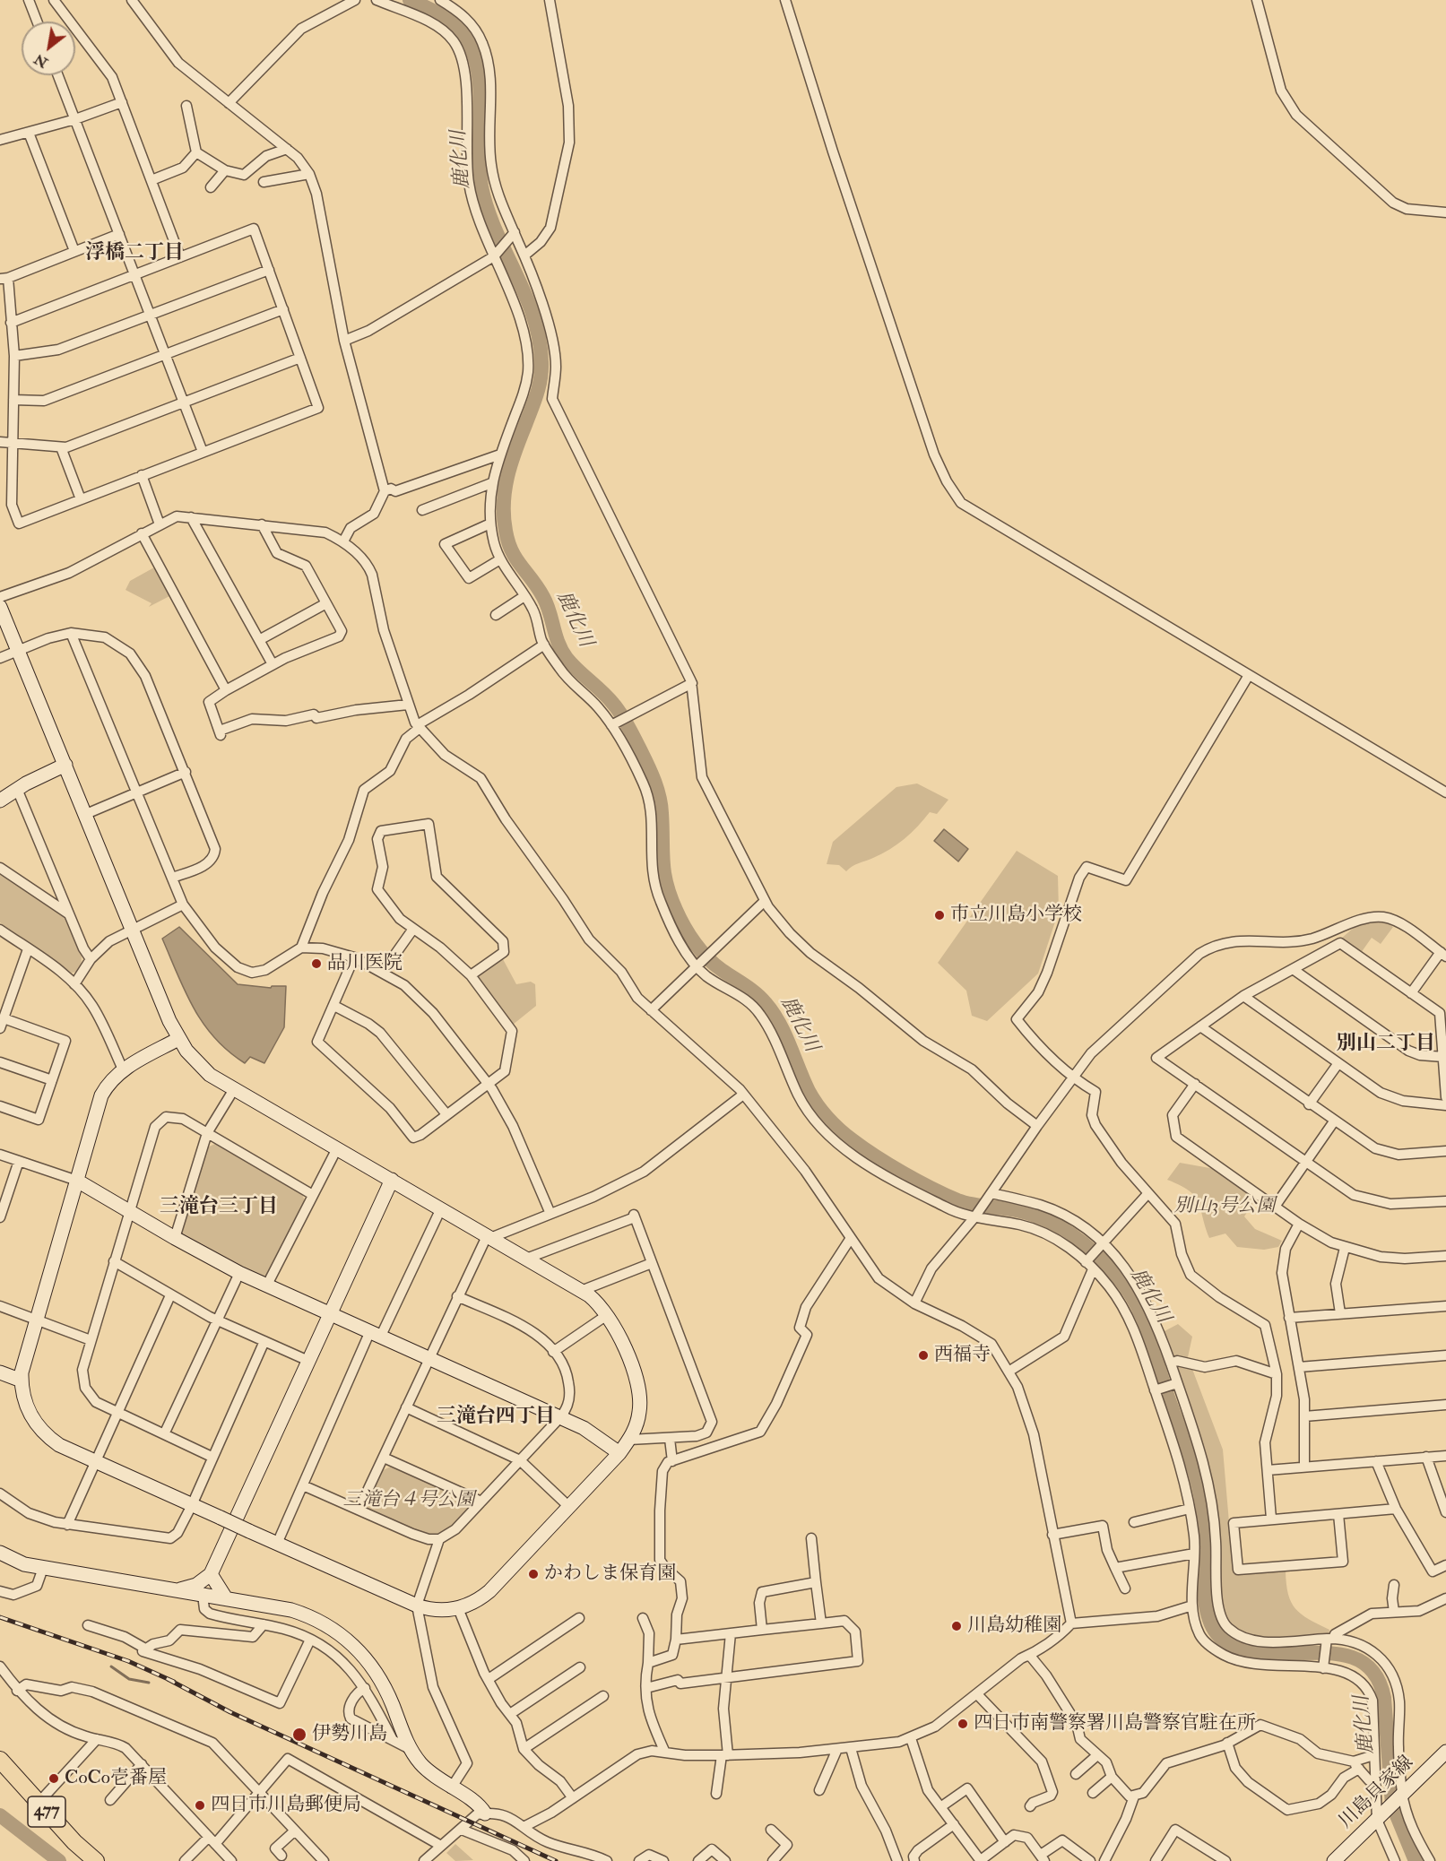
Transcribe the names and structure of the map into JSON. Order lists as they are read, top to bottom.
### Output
{
  "streets": {
    "highway": ["477"],
    "street": ["川島貝家線"]
  },
  "districts": [
    "浮橋二丁目",
    "別山二丁目",
    "三滝台三丁目",
    "三滝台四丁目"
  ],
  "water": ["鹿化川"],
  "parks": ["別山3号公園", "三滝台４号公園"],
  "places": [
    "市立川島小学校",
    "品川医院",
    "西福寺",
    "かわしま保育園",
    "川島幼稚園",
    "四日市南警察署川島警察官駐在所",
    "伊勢川島",
    "CoCo壱番屋",
    "四日市川島郵便局"
  ],
  "north": "bottom left"
}
